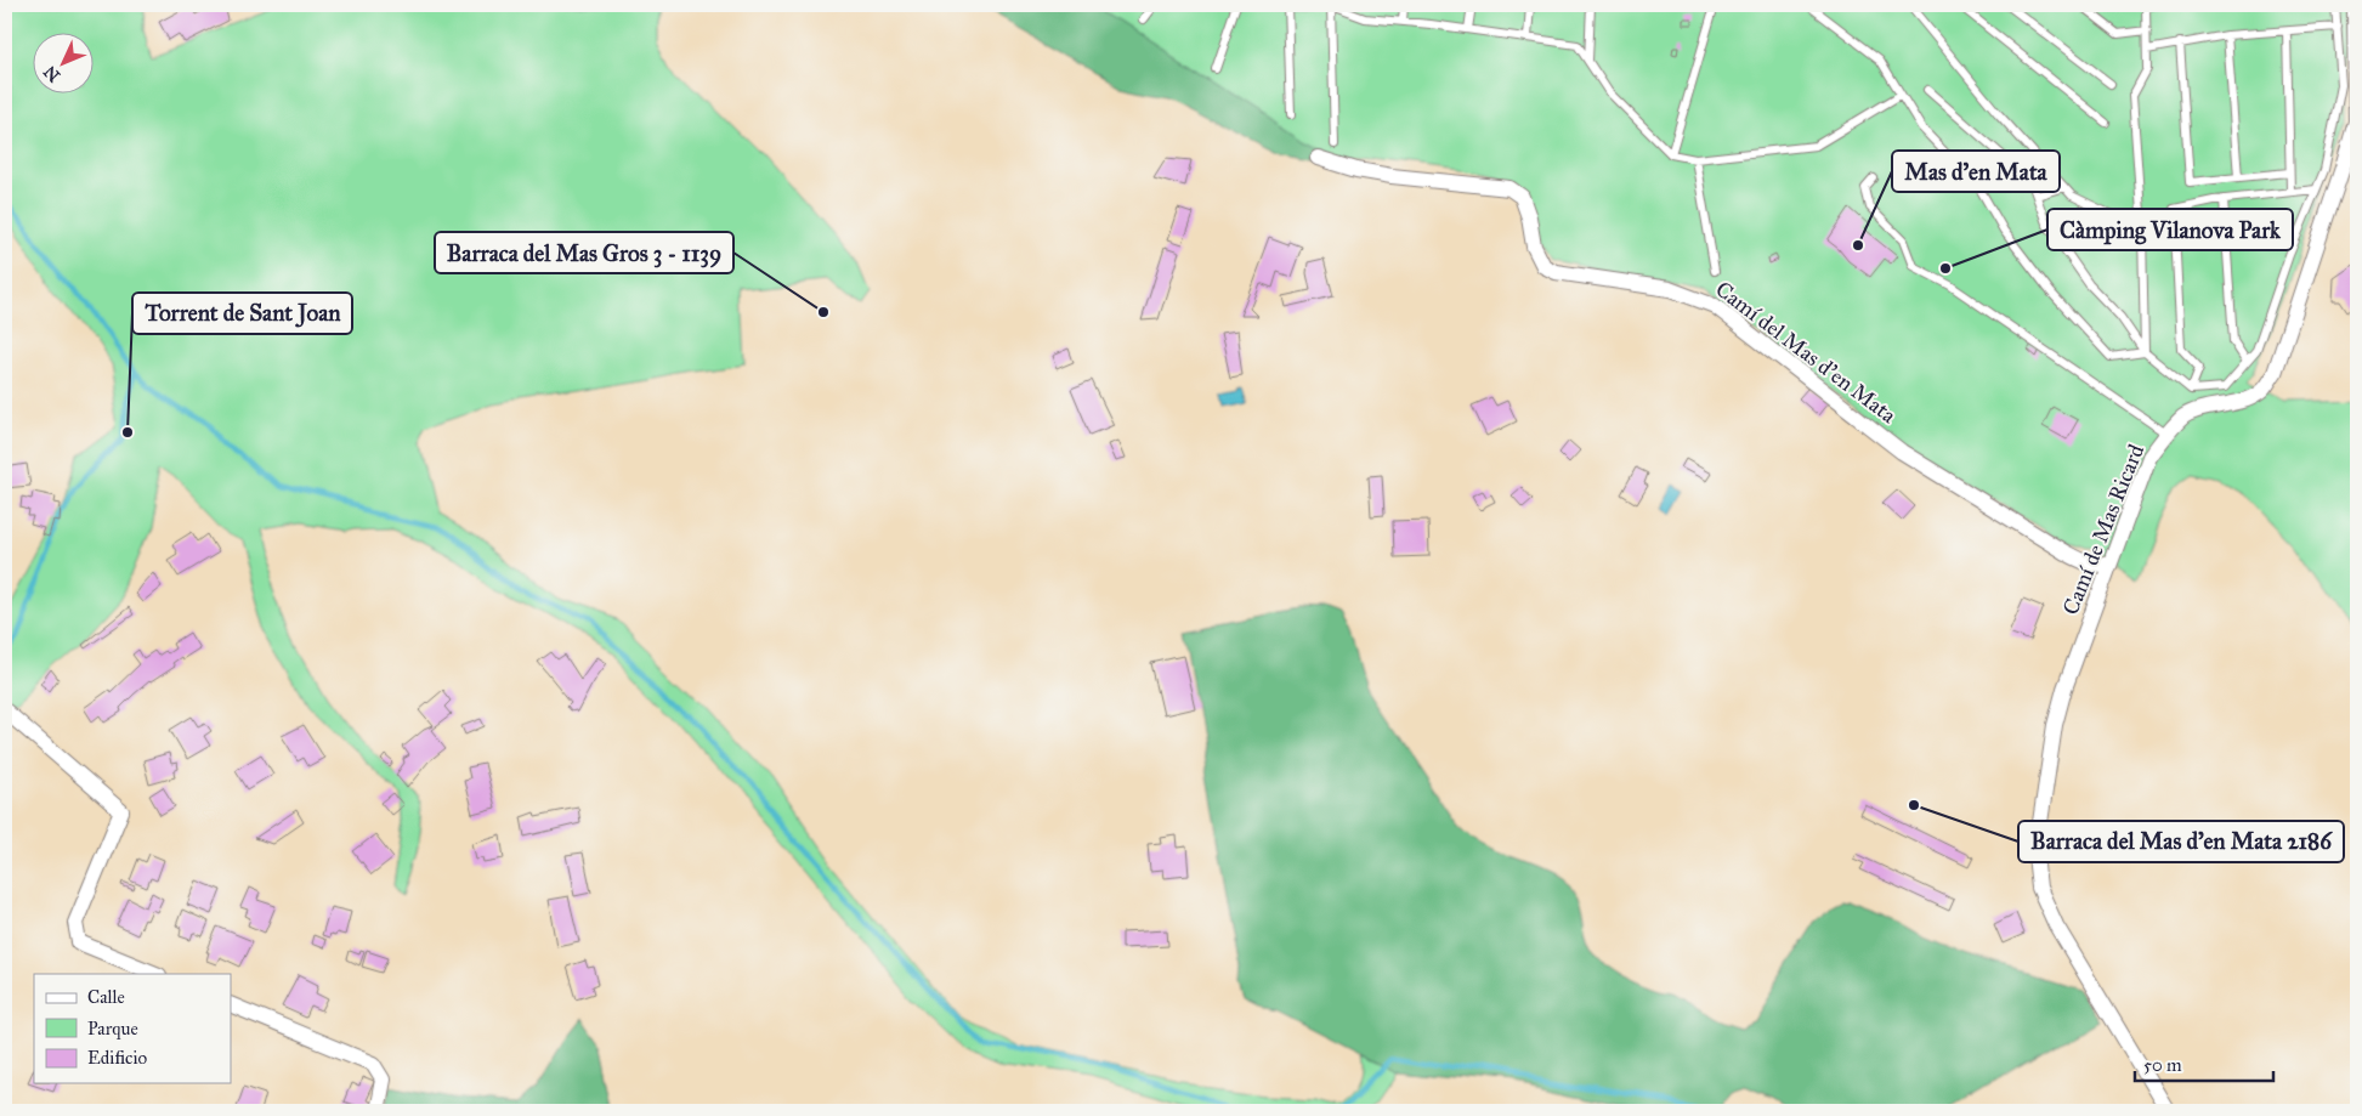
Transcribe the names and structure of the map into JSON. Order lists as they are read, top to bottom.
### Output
{
  "streets": {
    "street": ["Camí del Mas d'en Mata", "Camí de Mas Ricard"]
  },
  "crossings": [
    ["Camí del Mas d'en Mata", "Camí de Mas Ricard"]
  ],
  "places": [
    "Mas d'en Mata",
    "Càmping Vilanova Park",
    "Barraca del Mas Gros 3 - 1139",
    "Torrent de Sant Joan",
    "Barraca del Mas d'en Mata 2186"
  ],
  "legend": ["Calle", "Parque", "Edificio"],
  "scale_bar": "50 m",
  "north": "bottom left"
}
